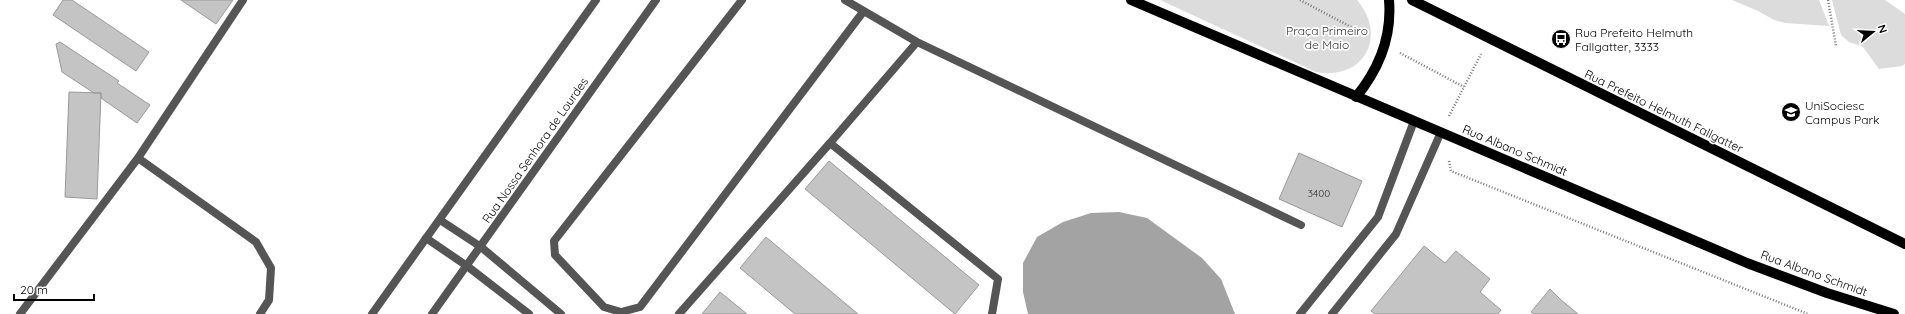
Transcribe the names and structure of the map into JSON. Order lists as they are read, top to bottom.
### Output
{
  "streets": {
    "main road": ["Rua Prefeito Helmuth Fallgatter", "Rua Albano Schmidt"],
    "street": ["Rua Nossa Senhora de Lourdes"]
  },
  "parks": ["Praça Primeiro de Maio"],
  "places": {
    "bus stop": ["Rua Prefeito Helmuth Fallgatter, 3333"],
    "school or university": ["UniSociesc Campus Park"]
  },
  "house_numbers": ["3400"],
  "scale_bar": "20 m",
  "north": "right"
}
